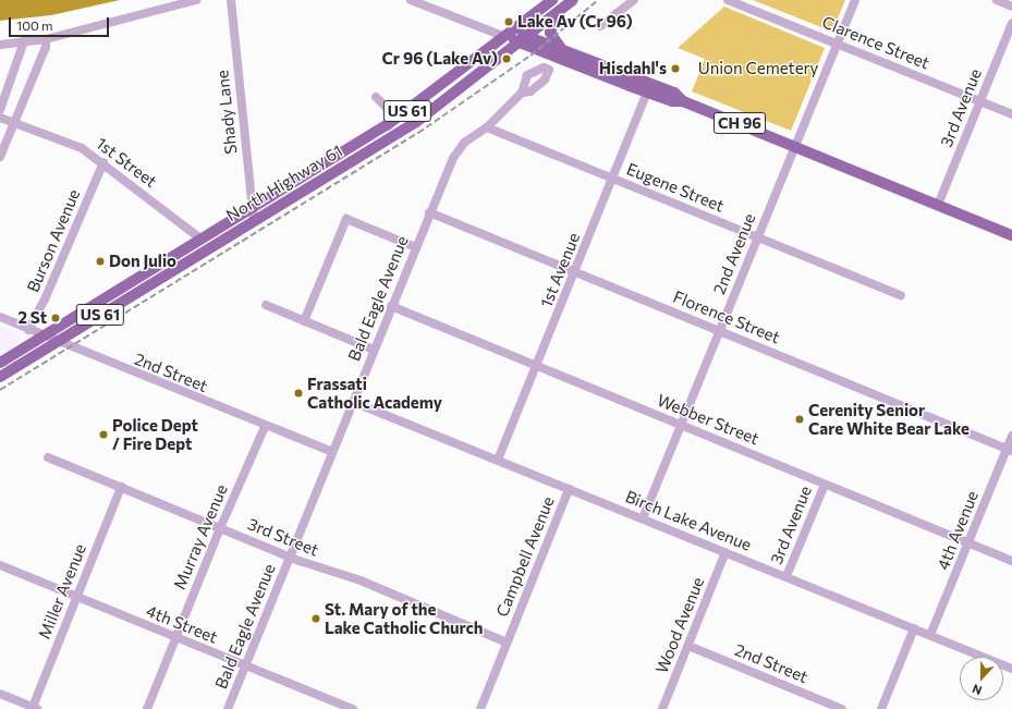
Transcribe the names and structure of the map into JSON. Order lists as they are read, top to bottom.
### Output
{
  "streets": {
    "main road": ["US 61", "CH 96", "North Highway 61"],
    "street": [
      "Clarence Street",
      "3rd Avenue",
      "Shady Lane",
      "1st Street",
      "Eugene Street",
      "Burson Avenue",
      "2nd Avenue",
      "1st Avenue",
      "Bald Eagle Avenue",
      "Florence Street",
      "2nd Street",
      "Webber Street",
      "Birch Lake Avenue",
      "4th Avenue",
      "Murray Avenue",
      "3rd Street",
      "Campbell Avenue",
      "Miller Avenue",
      "4th Street",
      "Wood Avenue"
    ]
  },
  "crossings": [
    ["Clarence Street", "3rd Avenue"],
    ["Clarence Street", "2nd Avenue"],
    ["3rd Avenue", "CH 96"],
    ["3rd Avenue", "Webber Street"],
    ["3rd Avenue", "Birch Lake Avenue"],
    ["Shady Lane", "North Highway 61"],
    ["CH 96", "North Highway 61"],
    ["CH 96", "2nd Avenue"],
    ["CH 96", "1st Avenue"],
    ["1st Street", "North Highway 61"],
    ["1st Street", "Burson Avenue"],
    ["North Highway 61", "2nd Street"],
    ["Eugene Street", "2nd Avenue"],
    ["Eugene Street", "1st Avenue"],
    ["Eugene Street", "Bald Eagle Avenue"],
    ["Burson Avenue", "2nd Street"],
    ["2nd Avenue", "Florence Street"],
    ["2nd Avenue", "Webber Street"],
    ["2nd Avenue", "Birch Lake Avenue"],
    ["1st Avenue", "Florence Street"],
    ["1st Avenue", "Webber Street"],
    ["1st Avenue", "Birch Lake Avenue"],
    ["Bald Eagle Avenue", "Florence Street"],
    ["Bald Eagle Avenue", "2nd Street"],
    ["Bald Eagle Avenue", "Webber Street"],
    ["Bald Eagle Avenue", "Birch Lake Avenue"],
    ["Bald Eagle Avenue", "3rd Street"],
    ["Bald Eagle Avenue", "4th Street"],
    ["Florence Street", "4th Avenue"],
    ["2nd Street", "Murray Avenue"],
    ["2nd Street", "Wood Avenue"],
    ["Webber Street", "4th Avenue"],
    ["Birch Lake Avenue", "4th Avenue"],
    ["Birch Lake Avenue", "Campbell Avenue"],
    ["Birch Lake Avenue", "Wood Avenue"],
    ["Murray Avenue", "3rd Street"],
    ["Murray Avenue", "4th Street"],
    ["3rd Street", "Campbell Avenue"],
    ["3rd Street", "Miller Avenue"],
    ["Miller Avenue", "4th Street"]
  ],
  "parks": ["Union Cemetery"],
  "places": [
    "Lake Av (Cr 96)",
    "Cr 96 (Lake Av)",
    "Hisdahl's",
    "Don Julio",
    "2 St",
    "Frassati Catholic Academy",
    "Cerenity Senior Care White Bear Lake",
    "Police Dept / Fire Dept",
    "St. Mary of the Lake Catholic Church"
  ],
  "scale_bar": "100 m",
  "north": "bottom"
}
